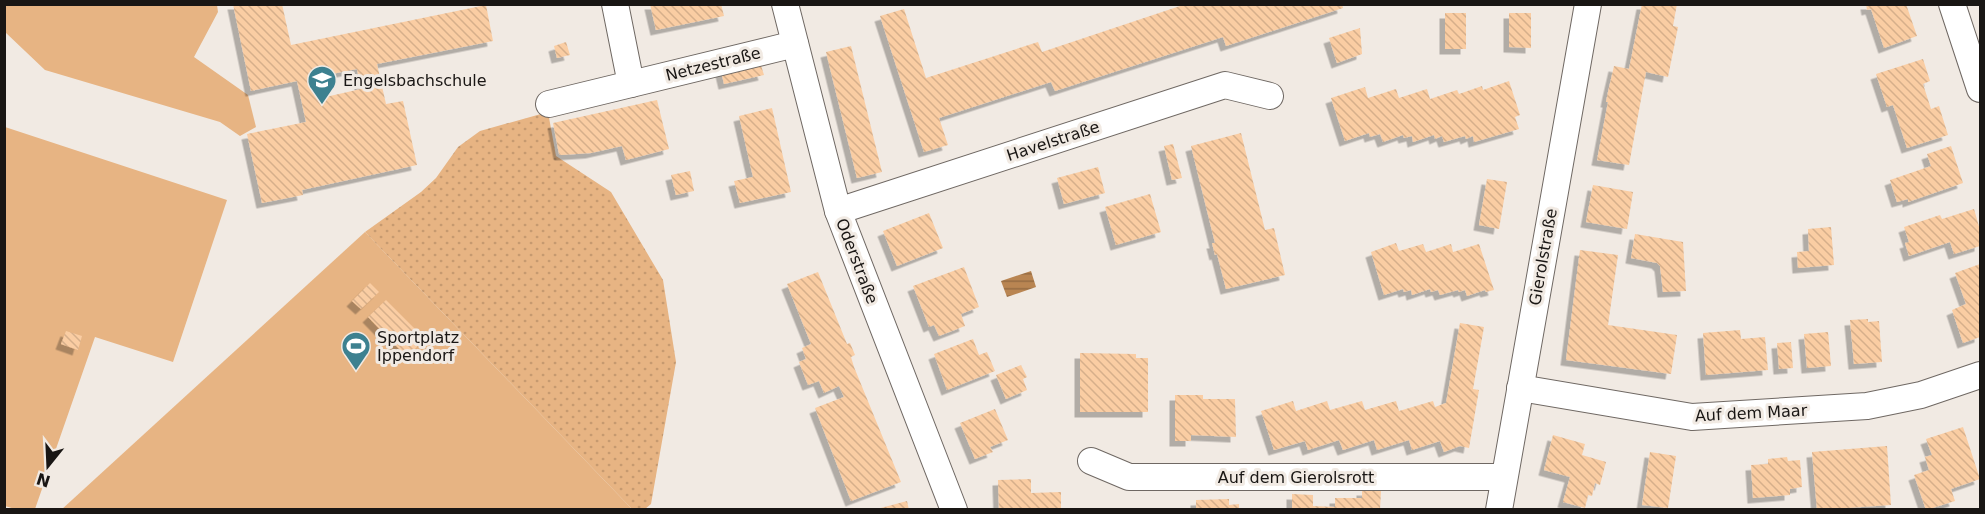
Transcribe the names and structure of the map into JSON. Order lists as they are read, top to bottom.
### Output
{
  "streets": {
    "street": [
      "Netzestraße",
      "Havelstraße",
      "Gierolstraße",
      "Oderstraße",
      "Auf dem Maar",
      "Auf dem Gierolsrott"
    ]
  },
  "crossings": [
    ["Netzestraße", "Oderstraße"],
    ["Havelstraße", "Oderstraße"],
    ["Gierolstraße", "Auf dem Maar"],
    ["Gierolstraße", "Auf dem Gierolsrott"]
  ],
  "places": {
    "school or university": ["Engelsbachschule"],
    "sports": ["Sportplatz Ippendorf"]
  },
  "north": "bottom"
}
